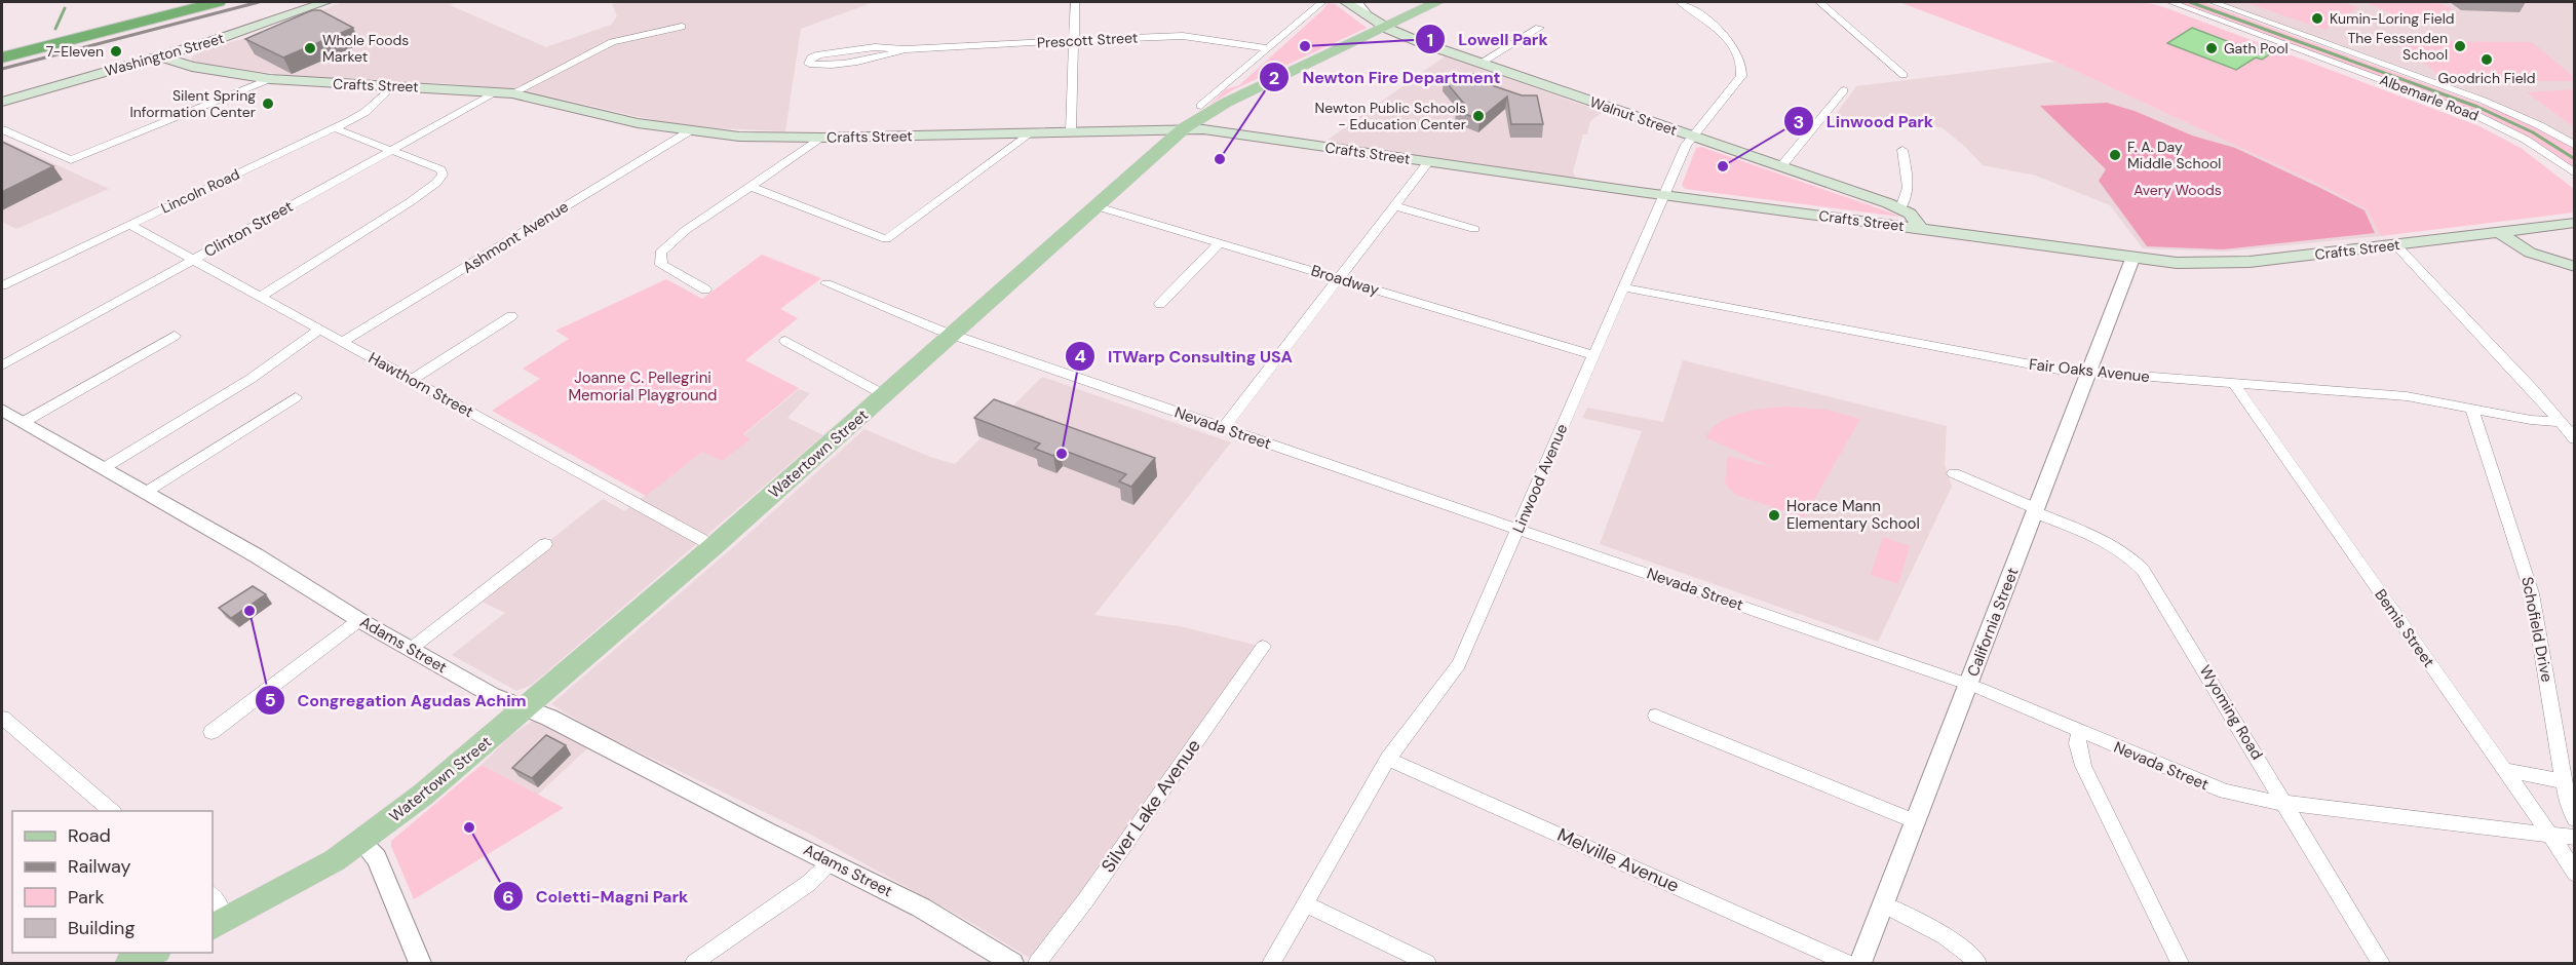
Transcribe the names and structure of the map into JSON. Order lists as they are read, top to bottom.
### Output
{
  "streets": {
    "main road": [
      "Washington Street",
      "Crafts Street",
      "Walnut Street",
      "Watertown Street"
    ],
    "street": [
      "Prescott Street",
      "Albemarle Road",
      "Lincoln Road",
      "Clinton Street",
      "Ashmont Avenue",
      "Broadway",
      "Fair Oaks Avenue",
      "Hawthorn Street",
      "Nevada Street",
      "Linwood Avenue",
      "California Street",
      "Bemis Street",
      "Schofield Drive",
      "Adams Street",
      "Wyoming Road",
      "Silver Lake Avenue",
      "Melville Avenue"
    ]
  },
  "crossings": [
    ["Washington Street", "Crafts Street"],
    ["Crafts Street", "Walnut Street"],
    ["Crafts Street", "Lincoln Road"],
    ["Crafts Street", "Clinton Street"],
    ["Crafts Street", "Ashmont Avenue"],
    ["Crafts Street", "Watertown Street"],
    ["Crafts Street", "Linwood Avenue"],
    ["Crafts Street", "California Street"],
    ["Walnut Street", "Watertown Street"],
    ["Walnut Street", "Linwood Avenue"],
    ["Lincoln Road", "Hawthorn Street"],
    ["Clinton Street", "Hawthorn Street"],
    ["Ashmont Avenue", "Hawthorn Street"],
    ["Broadway", "Watertown Street"],
    ["Broadway", "Linwood Avenue"],
    ["Fair Oaks Avenue", "Linwood Avenue"],
    ["Fair Oaks Avenue", "California Street"],
    ["Fair Oaks Avenue", "Bemis Street"],
    ["Fair Oaks Avenue", "Schofield Drive"],
    ["Hawthorn Street", "Watertown Street"],
    ["Nevada Street", "Watertown Street"],
    ["Nevada Street", "Linwood Avenue"],
    ["Nevada Street", "California Street"],
    ["Nevada Street", "Bemis Street"],
    ["Nevada Street", "Wyoming Road"],
    ["Watertown Street", "Adams Street"],
    ["Linwood Avenue", "Melville Avenue"],
    ["California Street", "Wyoming Road"]
  ],
  "parks": ["Avery Woods", "Joanne C. Pellegrini Memorial Playground"],
  "places": [
    "Kumin-Loring Field",
    "Lowell Park",
    "The Fessenden School",
    "Whole Foods Market",
    "Gath Pool",
    "7-Eleven",
    "Goodrich Field",
    "Silent Spring Information Center",
    "Newton Public Schools - Education Center",
    "F. A. Day Middle School",
    "Newton Fire Department",
    "Linwood Park",
    "ITWarp Consulting USA",
    "Horace Mann Elementary School",
    "Congregation Agudas Achim",
    "Coletti-Magni Park"
  ],
  "legend": [
    "Road",
    "Railway",
    "Park",
    "Building"
  ]
}
